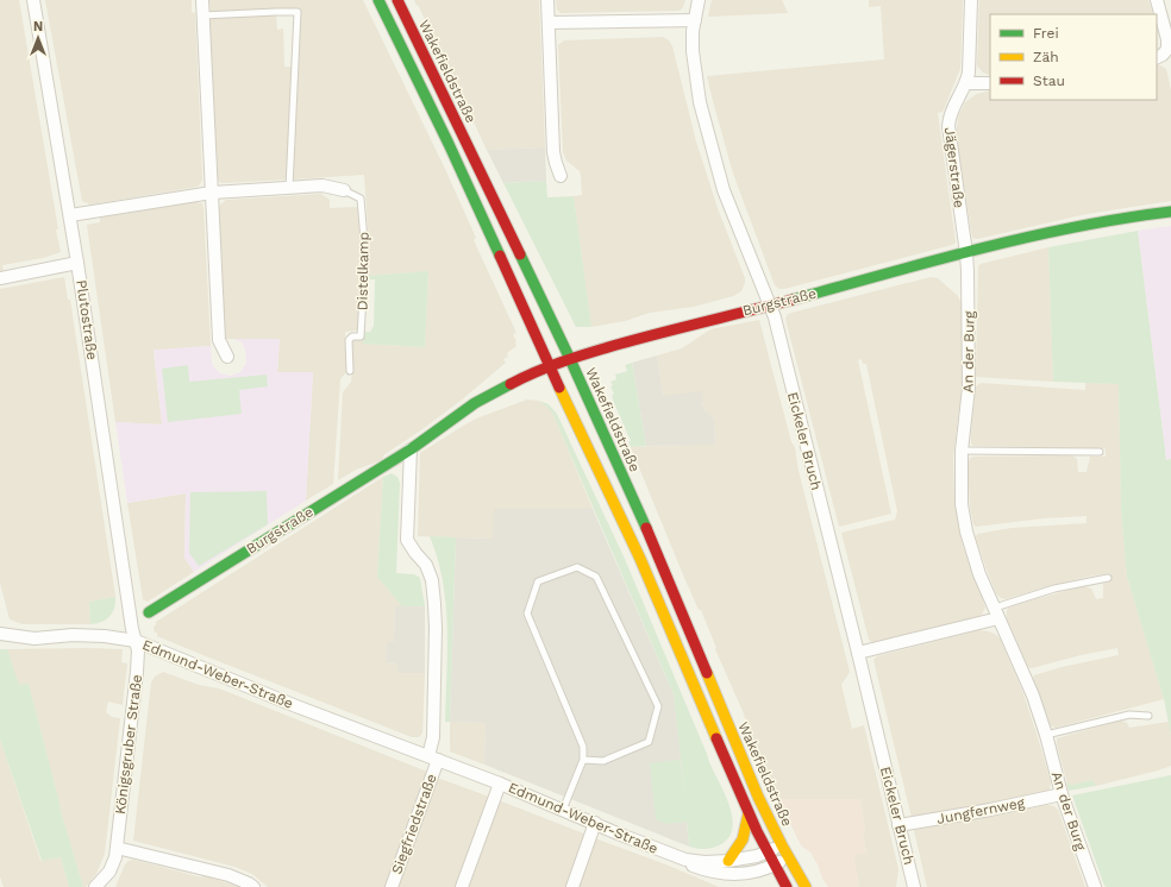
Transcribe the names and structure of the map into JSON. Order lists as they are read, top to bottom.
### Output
{
  "streets": {
    "main road": ["Wakefieldstraße", "Burgstraße"],
    "street": [
      "Jägerstraße",
      "Distelkamp",
      "Plutostraße",
      "An der Burg",
      "Eickeler Bruch",
      "Edmund-Weber-Straße",
      "Königsgruber Straße",
      "Jungfernweg",
      "Siegfriedstraße"
    ]
  },
  "crossings": [
    ["Wakefieldstraße", "Burgstraße"],
    ["Wakefieldstraße", "Edmund-Weber-Straße"],
    ["Jägerstraße", "Burgstraße"],
    ["Jägerstraße", "An der Burg"],
    ["Distelkamp", "Plutostraße"],
    ["Burgstraße", "An der Burg"],
    ["Burgstraße", "Eickeler Bruch"],
    ["Plutostraße", "Edmund-Weber-Straße"],
    ["Plutostraße", "Königsgruber Straße"],
    ["An der Burg", "Jungfernweg"],
    ["Eickeler Bruch", "Jungfernweg"],
    ["Edmund-Weber-Straße", "Königsgruber Straße"],
    ["Edmund-Weber-Straße", "Siegfriedstraße"]
  ],
  "legend": ["Frei", "Zäh", "Stau"],
  "north": "top"
}
